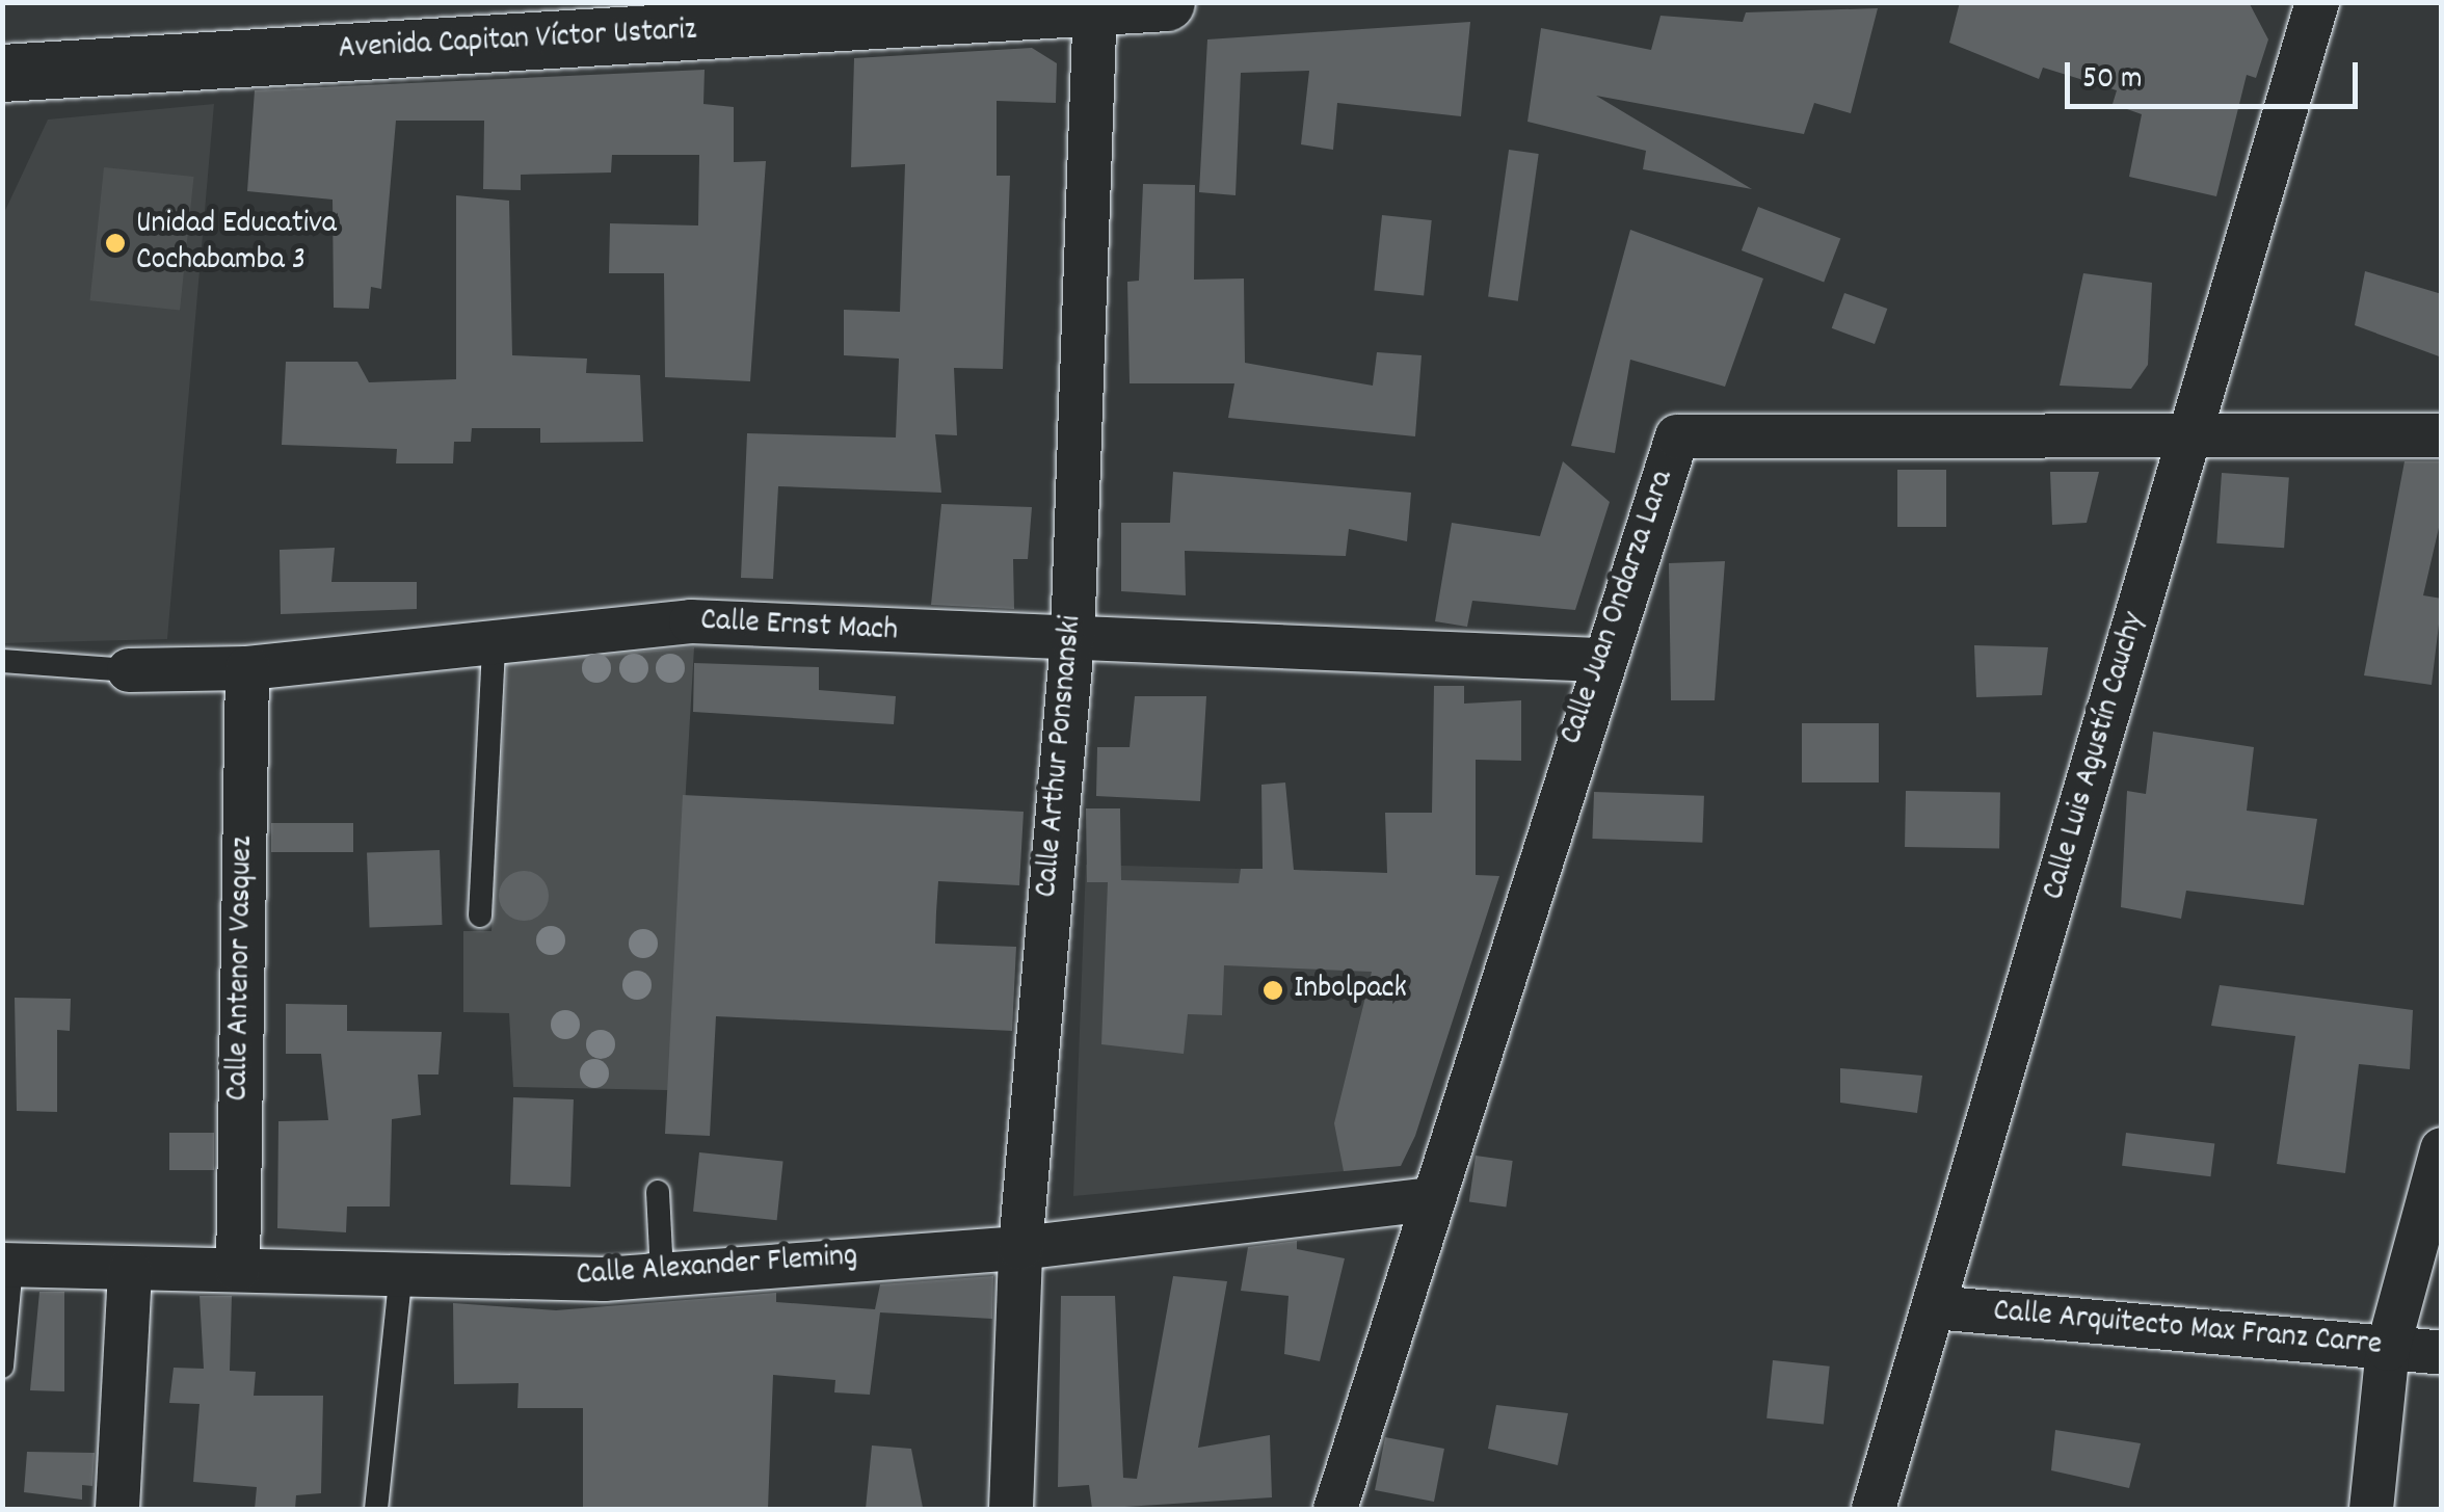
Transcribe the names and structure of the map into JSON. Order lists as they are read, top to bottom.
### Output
{
  "streets": {
    "main road": ["Avenida Capitan Víctor Ustariz"],
    "street": [
      "Calle Juan Ondarza Lara",
      "Calle Ernst Mach",
      "Calle Arthur Ponsnanski",
      "Calle Luis Agustín Cauchy",
      "Calle Antenor Vasquez",
      "Calle Alexander Fleming",
      "Calle Arquitecto Max Franz Carre"
    ]
  },
  "crossings": [
    ["Avenida Capitan Víctor Ustariz", "Calle Arthur Ponsnanski"],
    ["Calle Juan Ondarza Lara", "Calle Ernst Mach"],
    ["Calle Juan Ondarza Lara", "Calle Luis Agustín Cauchy"],
    ["Calle Juan Ondarza Lara", "Calle Alexander Fleming"],
    ["Calle Ernst Mach", "Calle Arthur Ponsnanski"],
    ["Calle Ernst Mach", "Calle Antenor Vasquez"],
    ["Calle Arthur Ponsnanski", "Calle Alexander Fleming"],
    ["Calle Luis Agustín Cauchy", "Calle Arquitecto Max Franz Carre"],
    ["Calle Antenor Vasquez", "Calle Alexander Fleming"]
  ],
  "places": ["Unidad Educativa Cochabamba 3", "Inbolpack"],
  "scale_bar": "50 m"
}
